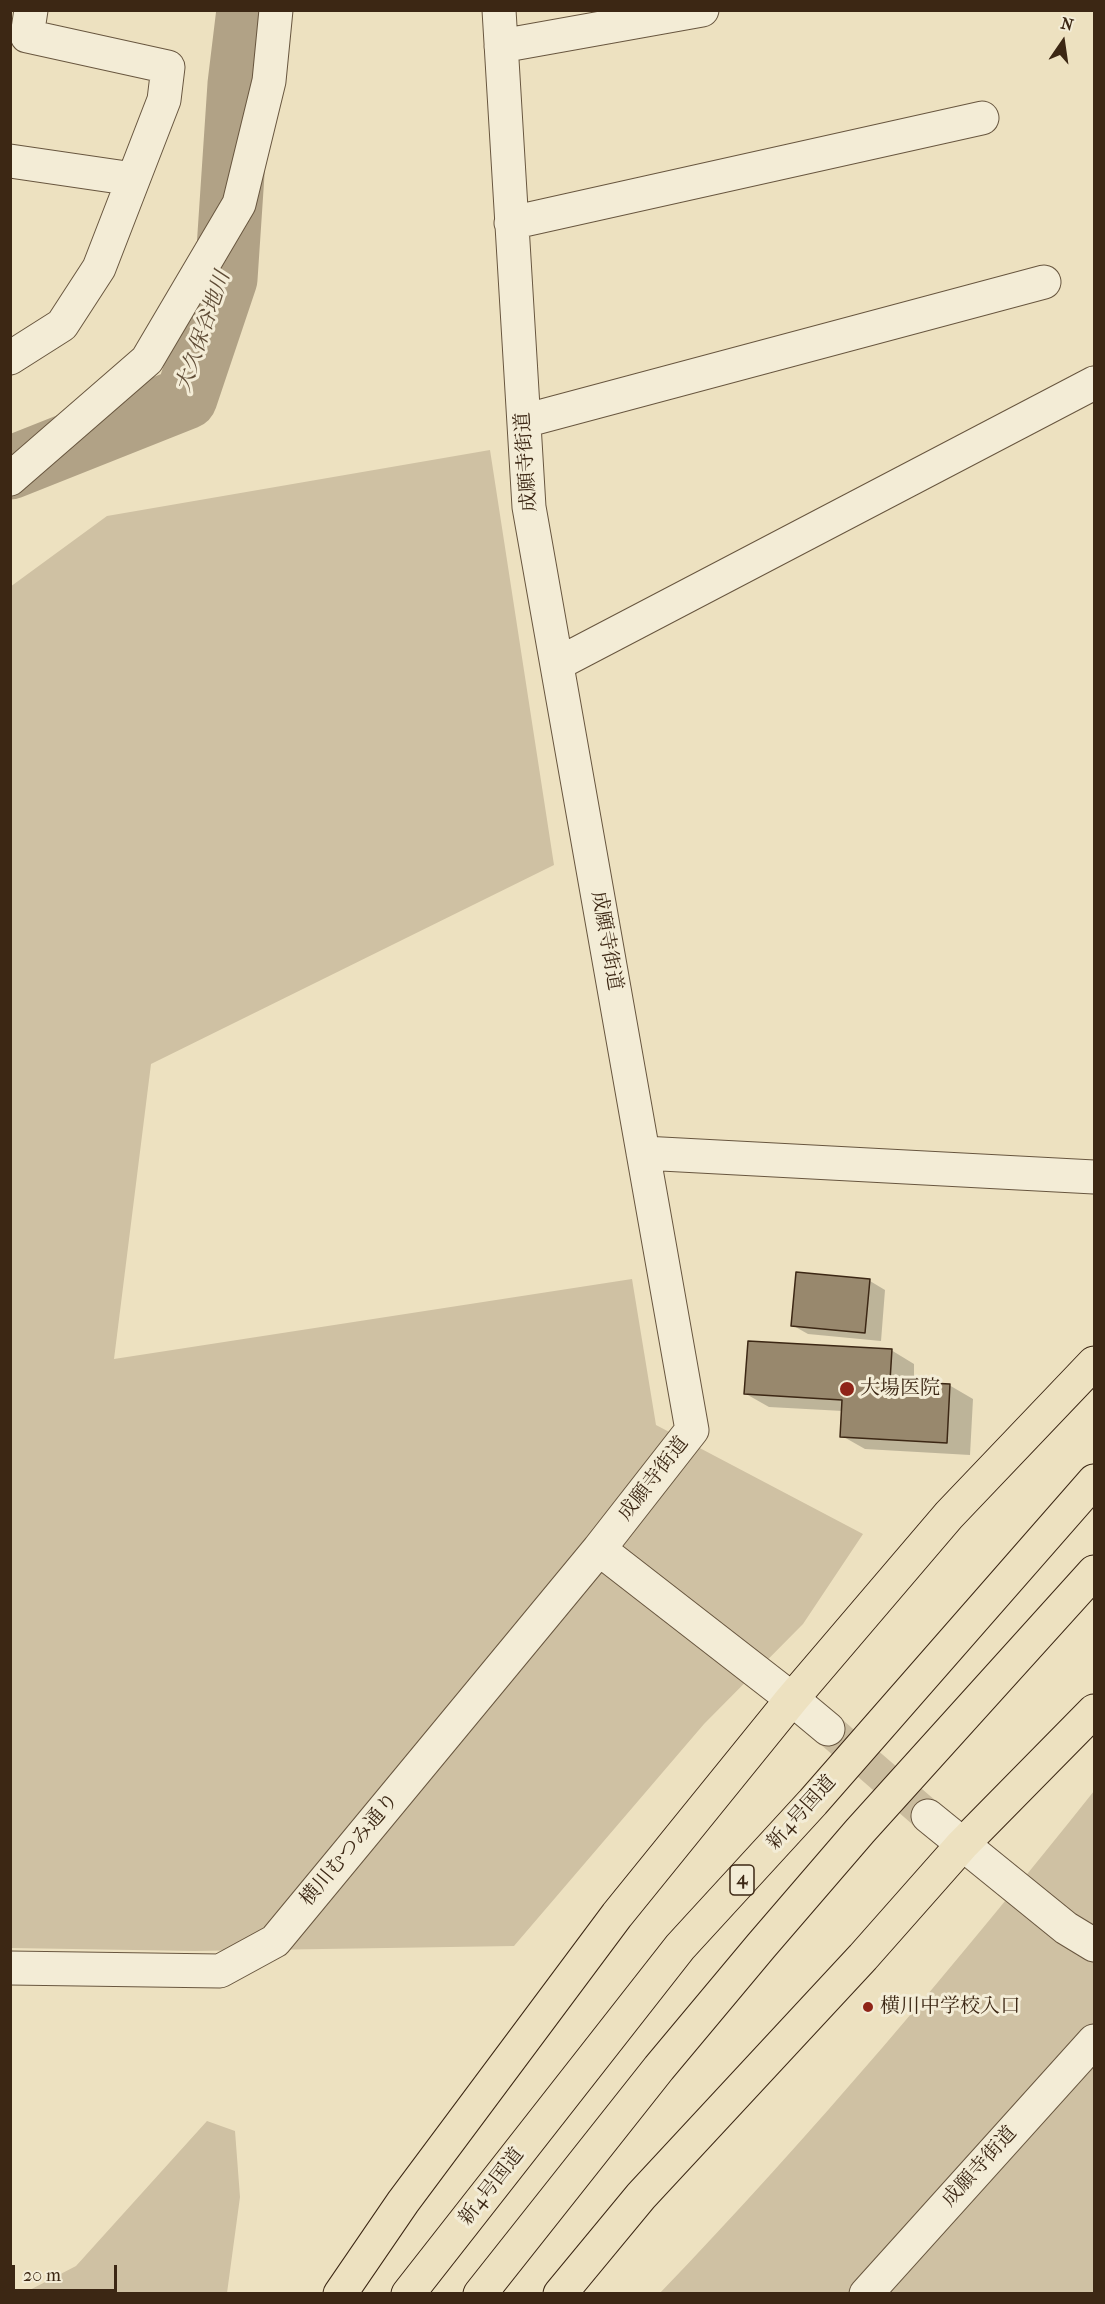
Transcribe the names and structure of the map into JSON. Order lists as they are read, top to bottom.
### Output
{
  "streets": {
    "highway": ["新4号国道", "4"],
    "street": ["成願寺街道", "横川むつみ通り"]
  },
  "crossings": [
    ["成願寺街道", "横川むつみ通り"]
  ],
  "water": ["大久保谷地川"],
  "places": ["大場医院", "横川中学校入口"],
  "scale_bar": "20 m",
  "north": "top"
}
